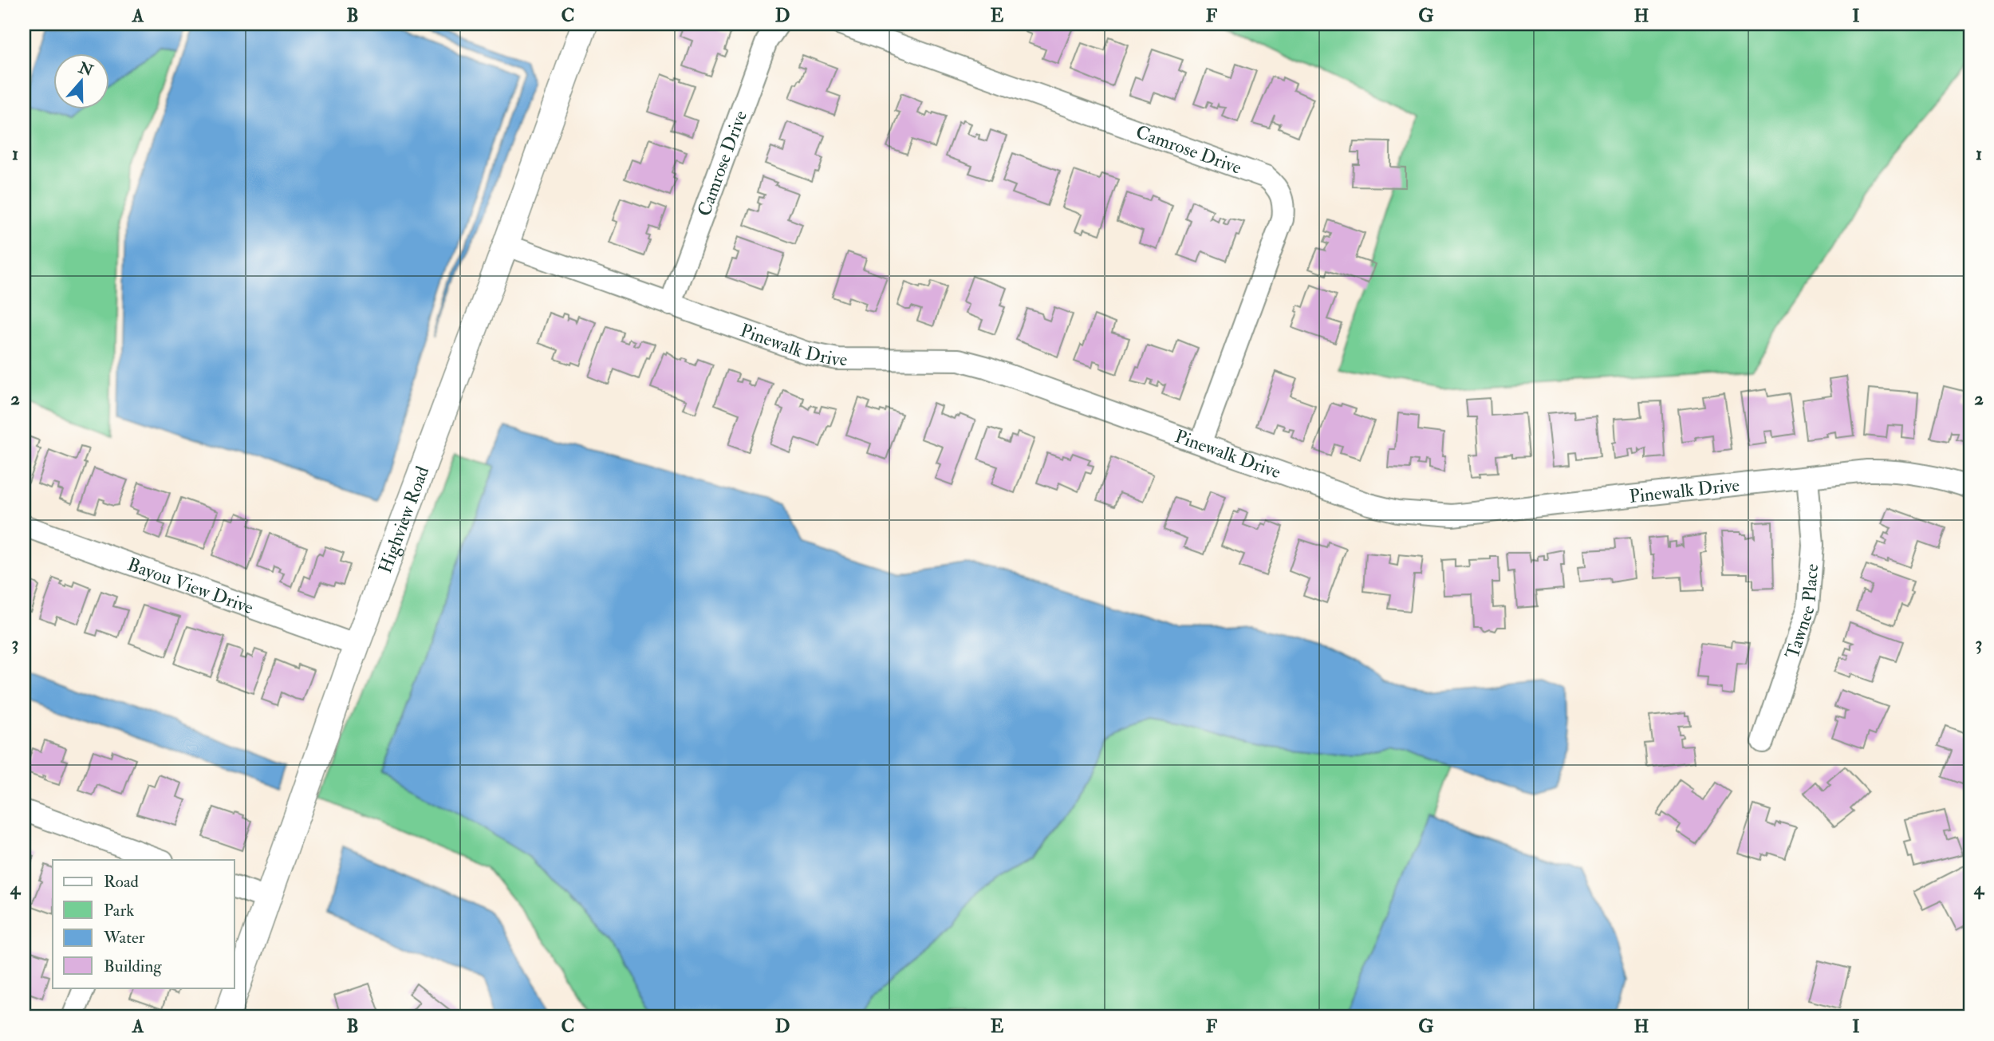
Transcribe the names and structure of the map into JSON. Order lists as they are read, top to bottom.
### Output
{
  "streets": {
    "street": [
      "Camrose Drive",
      "Pinewalk Drive",
      "Highview Road",
      "Bayou View Drive",
      "Tawnee Place"
    ]
  },
  "crossings": [
    ["Camrose Drive", "Pinewalk Drive"],
    ["Pinewalk Drive", "Highview Road"],
    ["Pinewalk Drive", "Tawnee Place"],
    ["Highview Road", "Bayou View Drive"]
  ],
  "legend": [
    "Road",
    "Park",
    "Water",
    "Building"
  ],
  "north": "top",
  "grid": {
    "columns": [
      "A",
      "B",
      "C",
      "D",
      "E",
      "F",
      "G",
      "H",
      "I"
    ],
    "rows": [
      "1",
      "2",
      "3",
      "4"
    ]
  }
}
